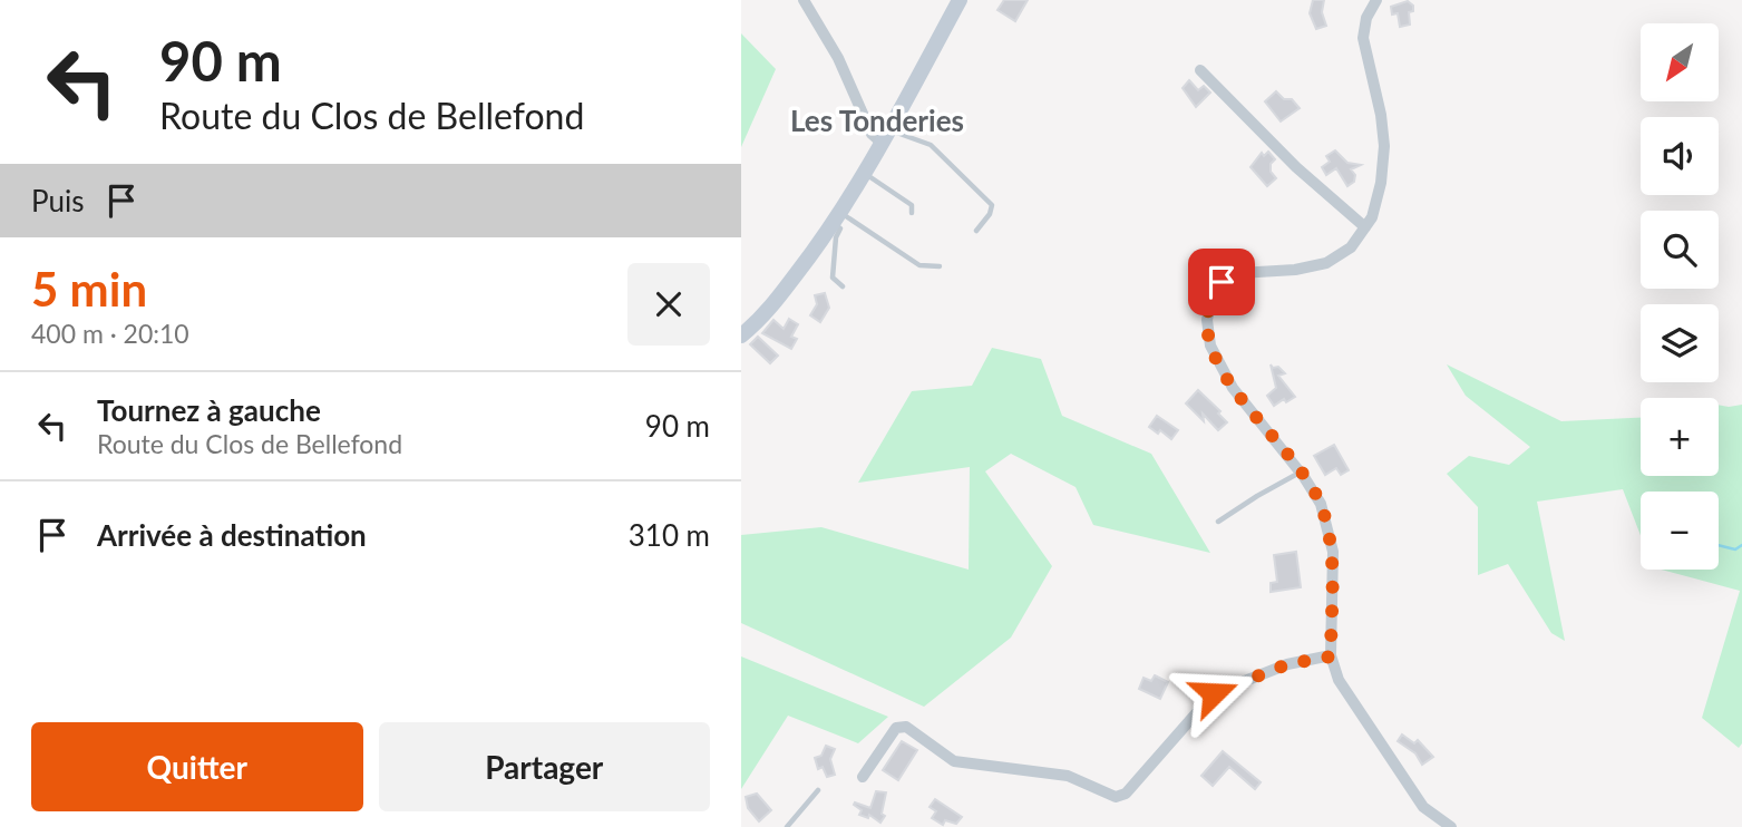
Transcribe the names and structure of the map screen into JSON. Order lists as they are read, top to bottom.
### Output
{
  "districts": ["Les Tonderies"],
  "north": "bottom left",
  "page": {
    "turn": ["90 m", "Route du Clos de Bellefond"],
    "map_buttons": ["+", "−"],
    "then": "Puis",
    "heading": ["5 min", "400 m · 20:10"],
    "list": [
      {
        "name": "Tournez à gauche",
        "note": "Route du Clos de Bellefond",
        "value": "90 m"
      },
      {
        "name": "Arrivée à destination",
        "value": "310 m"
      }
    ],
    "buttons": ["Quitter", "Partager"]
  }
}
